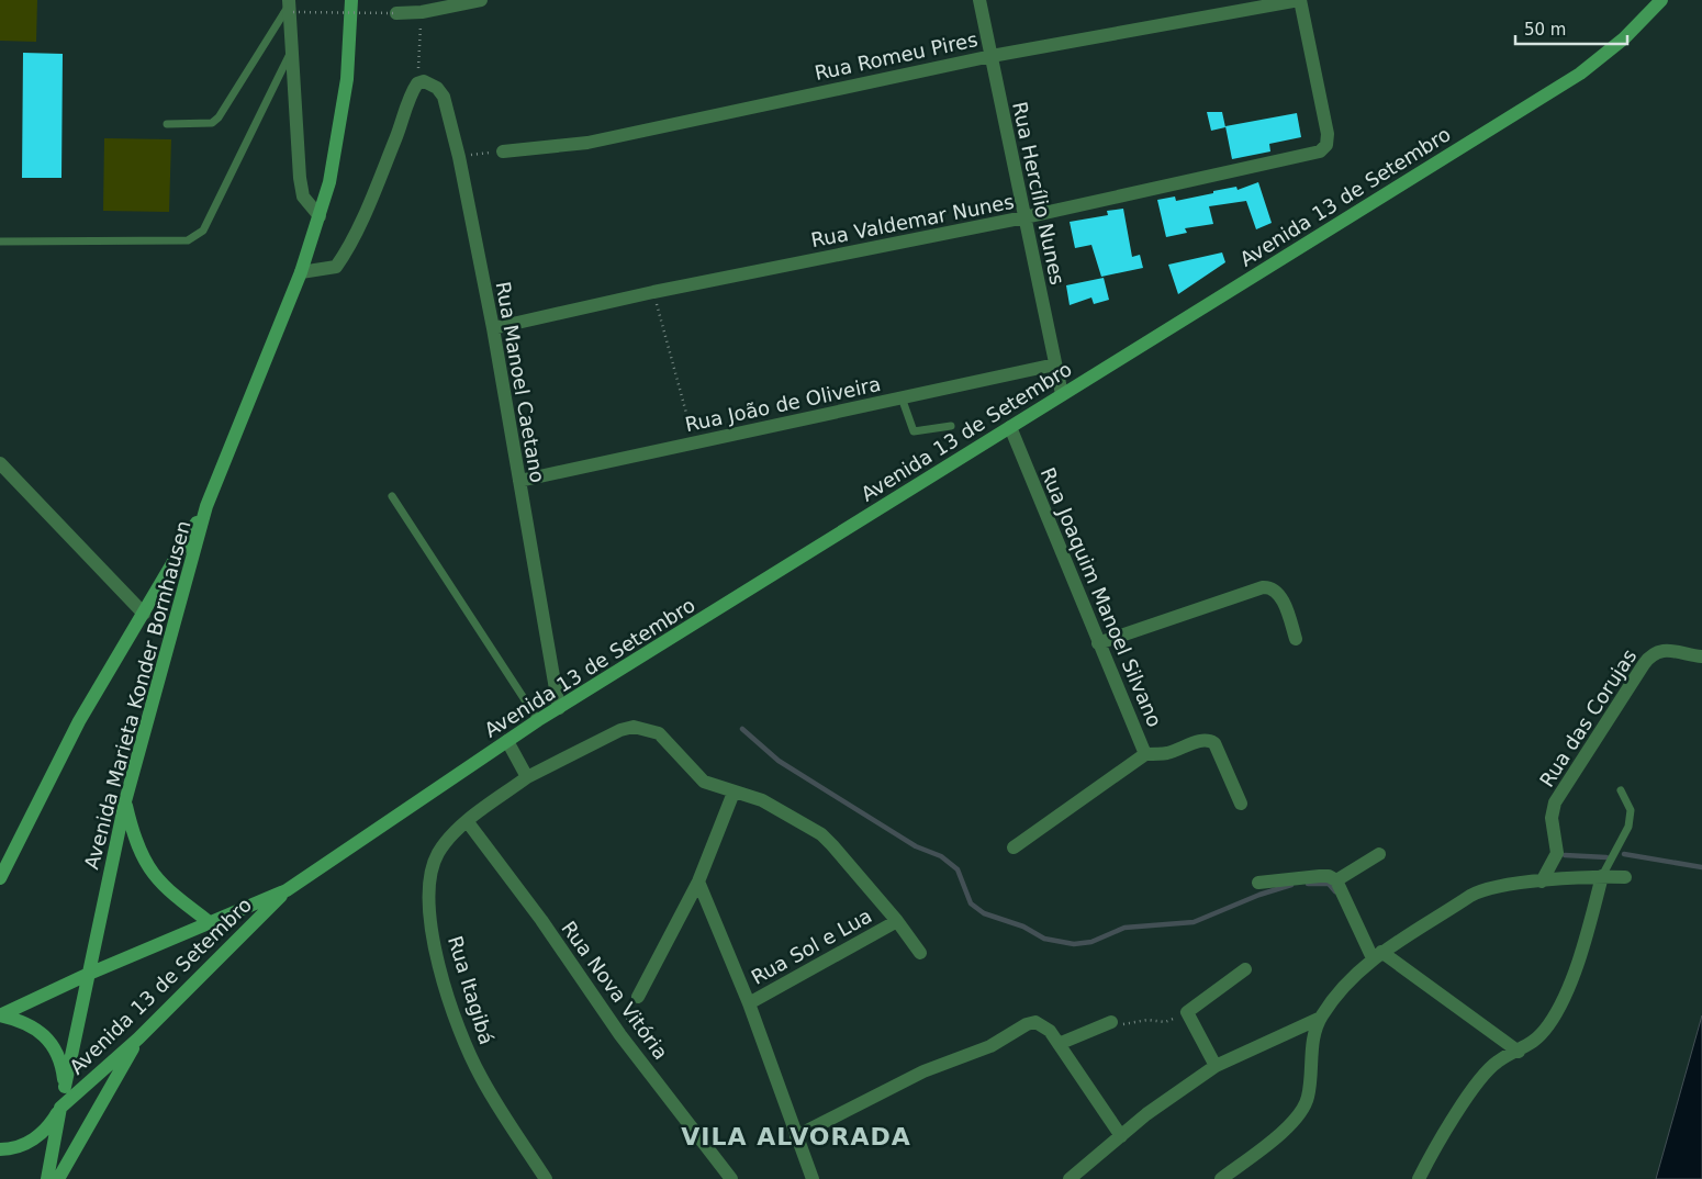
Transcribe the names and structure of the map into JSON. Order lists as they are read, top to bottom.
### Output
{
  "streets": {
    "main road": ["Avenida 13 de Setembro", "Avenida Marieta Konder Bornhausen"],
    "street": [
      "Rua Romeu Pires",
      "Rua Hercílio Nunes",
      "Rua Valdemar Nunes",
      "Rua Manoel Caetano",
      "Rua João de Oliveira",
      "Rua Joaquim Manoel Silvano",
      "Rua das Corujas",
      "Rua Sol e Lua",
      "Rua Itagibá",
      "Rua Nova Vitória"
    ]
  },
  "crossings": [
    ["Rua Romeu Pires", "Rua Hercílio Nunes"],
    ["Rua Romeu Pires", "Rua Valdemar Nunes"],
    ["Rua Hercílio Nunes", "Avenida 13 de Setembro"],
    ["Rua Hercílio Nunes", "Rua Valdemar Nunes"],
    ["Rua Hercílio Nunes", "Rua João de Oliveira"],
    ["Avenida 13 de Setembro", "Rua Manoel Caetano"],
    ["Avenida 13 de Setembro", "Rua Joaquim Manoel Silvano"],
    ["Avenida 13 de Setembro", "Avenida Marieta Konder Bornhausen"],
    ["Rua Valdemar Nunes", "Rua Manoel Caetano"],
    ["Rua Manoel Caetano", "Rua João de Oliveira"],
    ["Rua Sol e Lua", "Rua Itagibá"],
    ["Rua Itagibá", "Rua Nova Vitória"]
  ],
  "districts": ["VILA ALVORADA"],
  "scale_bar": "50 m"
}
